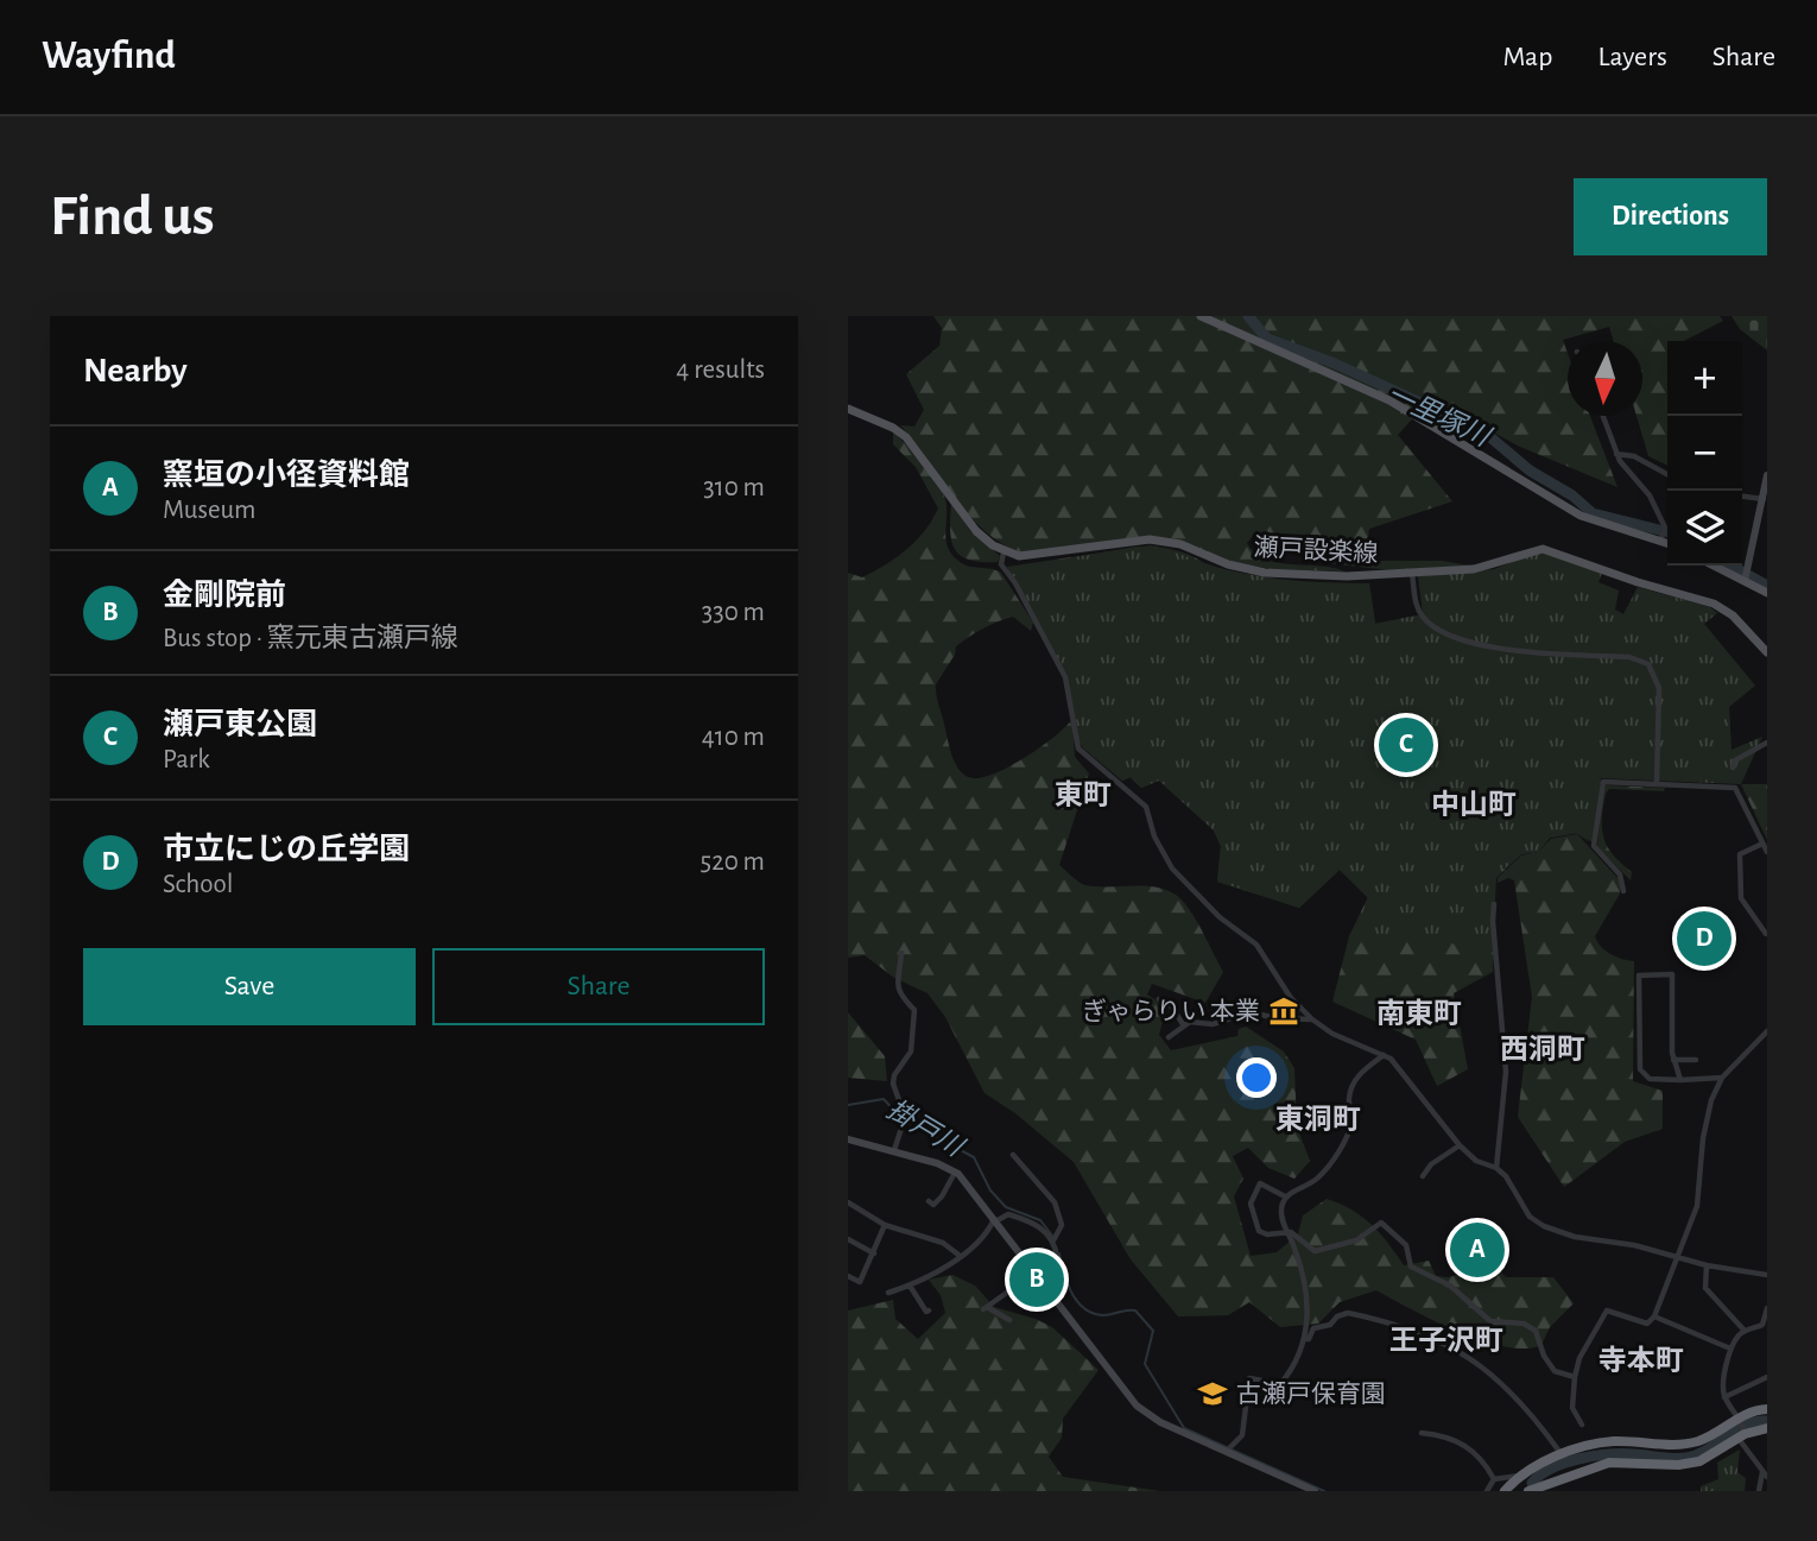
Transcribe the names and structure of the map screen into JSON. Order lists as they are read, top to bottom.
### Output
{
  "streets": {
    "main road": ["瀬戸設楽線"]
  },
  "districts": [
    "東町",
    "中山町",
    "南東町",
    "西洞町",
    "東洞町",
    "王子沢町",
    "寺本町"
  ],
  "water": ["一里塚川", "掛戸川"],
  "places": {
    "museum": ["ぎゃらりい 本業"],
    "school or university": ["古瀬戸保育園"]
  },
  "north": "bottom",
  "page": {
    "header": "Wayfind",
    "nav": ["Map", "Layers", "Share"],
    "buttons": [
      "Directions",
      ["Save", "Share"]
    ],
    "title": "Find us",
    "heading": ["Nearby", "4 results"],
    "map_buttons": ["+", "−"],
    "list": [
      {
        "mark": "A",
        "name": "窯垣の小径資料館",
        "note": "Museum",
        "value": "310 m"
      },
      {
        "mark": "B",
        "name": "金剛院前",
        "note": "Bus stop · 窯元東古瀬戸線",
        "value": "330 m"
      },
      {
        "mark": "C",
        "name": "瀬戸東公園",
        "note": "Park",
        "value": "410 m"
      },
      {
        "mark": "D",
        "name": "市立にじの丘学園",
        "note": "School",
        "value": "520 m"
      }
    ],
    "pins": [
      "C",
      "D",
      "A",
      "B"
    ]
  }
}
